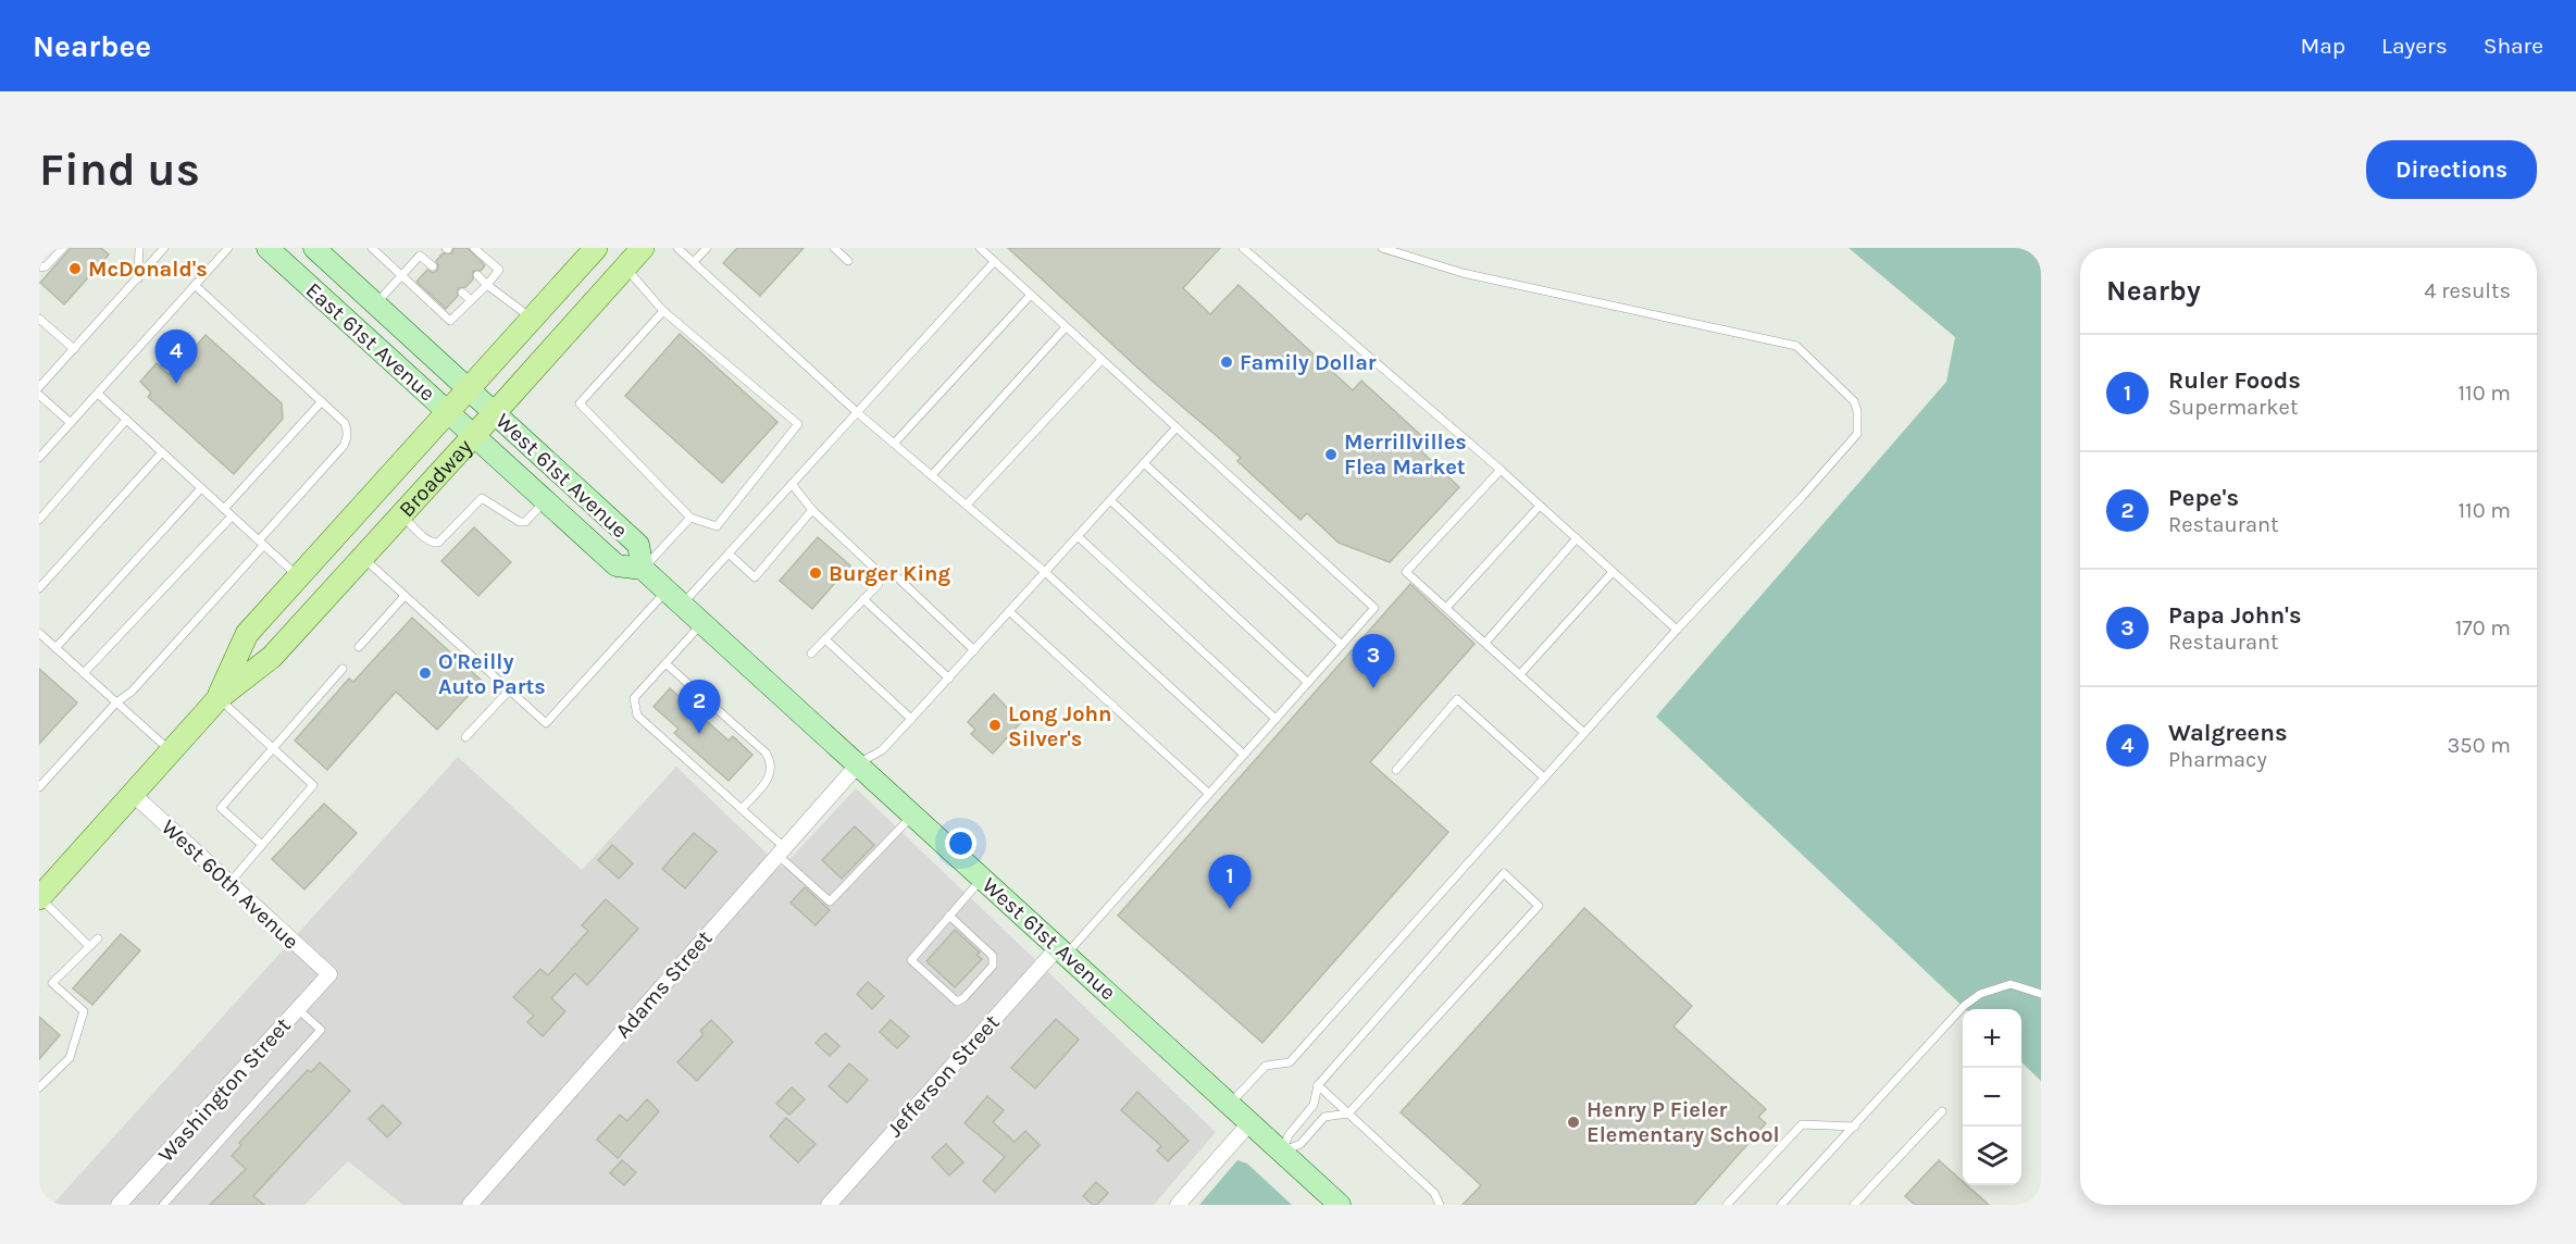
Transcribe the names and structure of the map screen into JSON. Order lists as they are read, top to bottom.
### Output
{
  "streets": {
    "main road": ["East 61st Avenue", "West 61st Avenue", "Broadway"],
    "street": [
      "West 60th Avenue",
      "Adams Street",
      "Jefferson Street",
      "Washington Street"
    ]
  },
  "crossings": [
    ["East 61st Avenue", "West 61st Avenue"],
    ["East 61st Avenue", "Broadway"],
    ["West 61st Avenue", "Broadway"],
    ["West 61st Avenue", "Adams Street"],
    ["West 61st Avenue", "Jefferson Street"],
    ["Broadway", "West 60th Avenue"],
    ["West 60th Avenue", "Washington Street"]
  ],
  "places": [
    "McDonald's",
    "Family Dollar",
    "Merrillvilles Flea Market",
    "Burger King",
    "O'Reilly Auto Parts",
    "Long John Silver's",
    "Henry P Fieler Elementary School"
  ],
  "page": {
    "header": "Nearbee",
    "nav": ["Map", "Layers", "Share"],
    "buttons": "Directions",
    "title": "Find us",
    "heading": ["Nearby", "4 results"],
    "pins": [
      "4",
      "3",
      "2",
      "1"
    ],
    "list": [
      {
        "mark": "1",
        "name": "Ruler Foods",
        "note": "Supermarket",
        "value": "110 m"
      },
      {
        "mark": "2",
        "name": "Pepe's",
        "note": "Restaurant",
        "value": "110 m"
      },
      {
        "mark": "3",
        "name": "Papa John's",
        "note": "Restaurant",
        "value": "170 m"
      },
      {
        "mark": "4",
        "name": "Walgreens",
        "note": "Pharmacy",
        "value": "350 m"
      }
    ],
    "map_buttons": ["+", "−"]
  }
}
